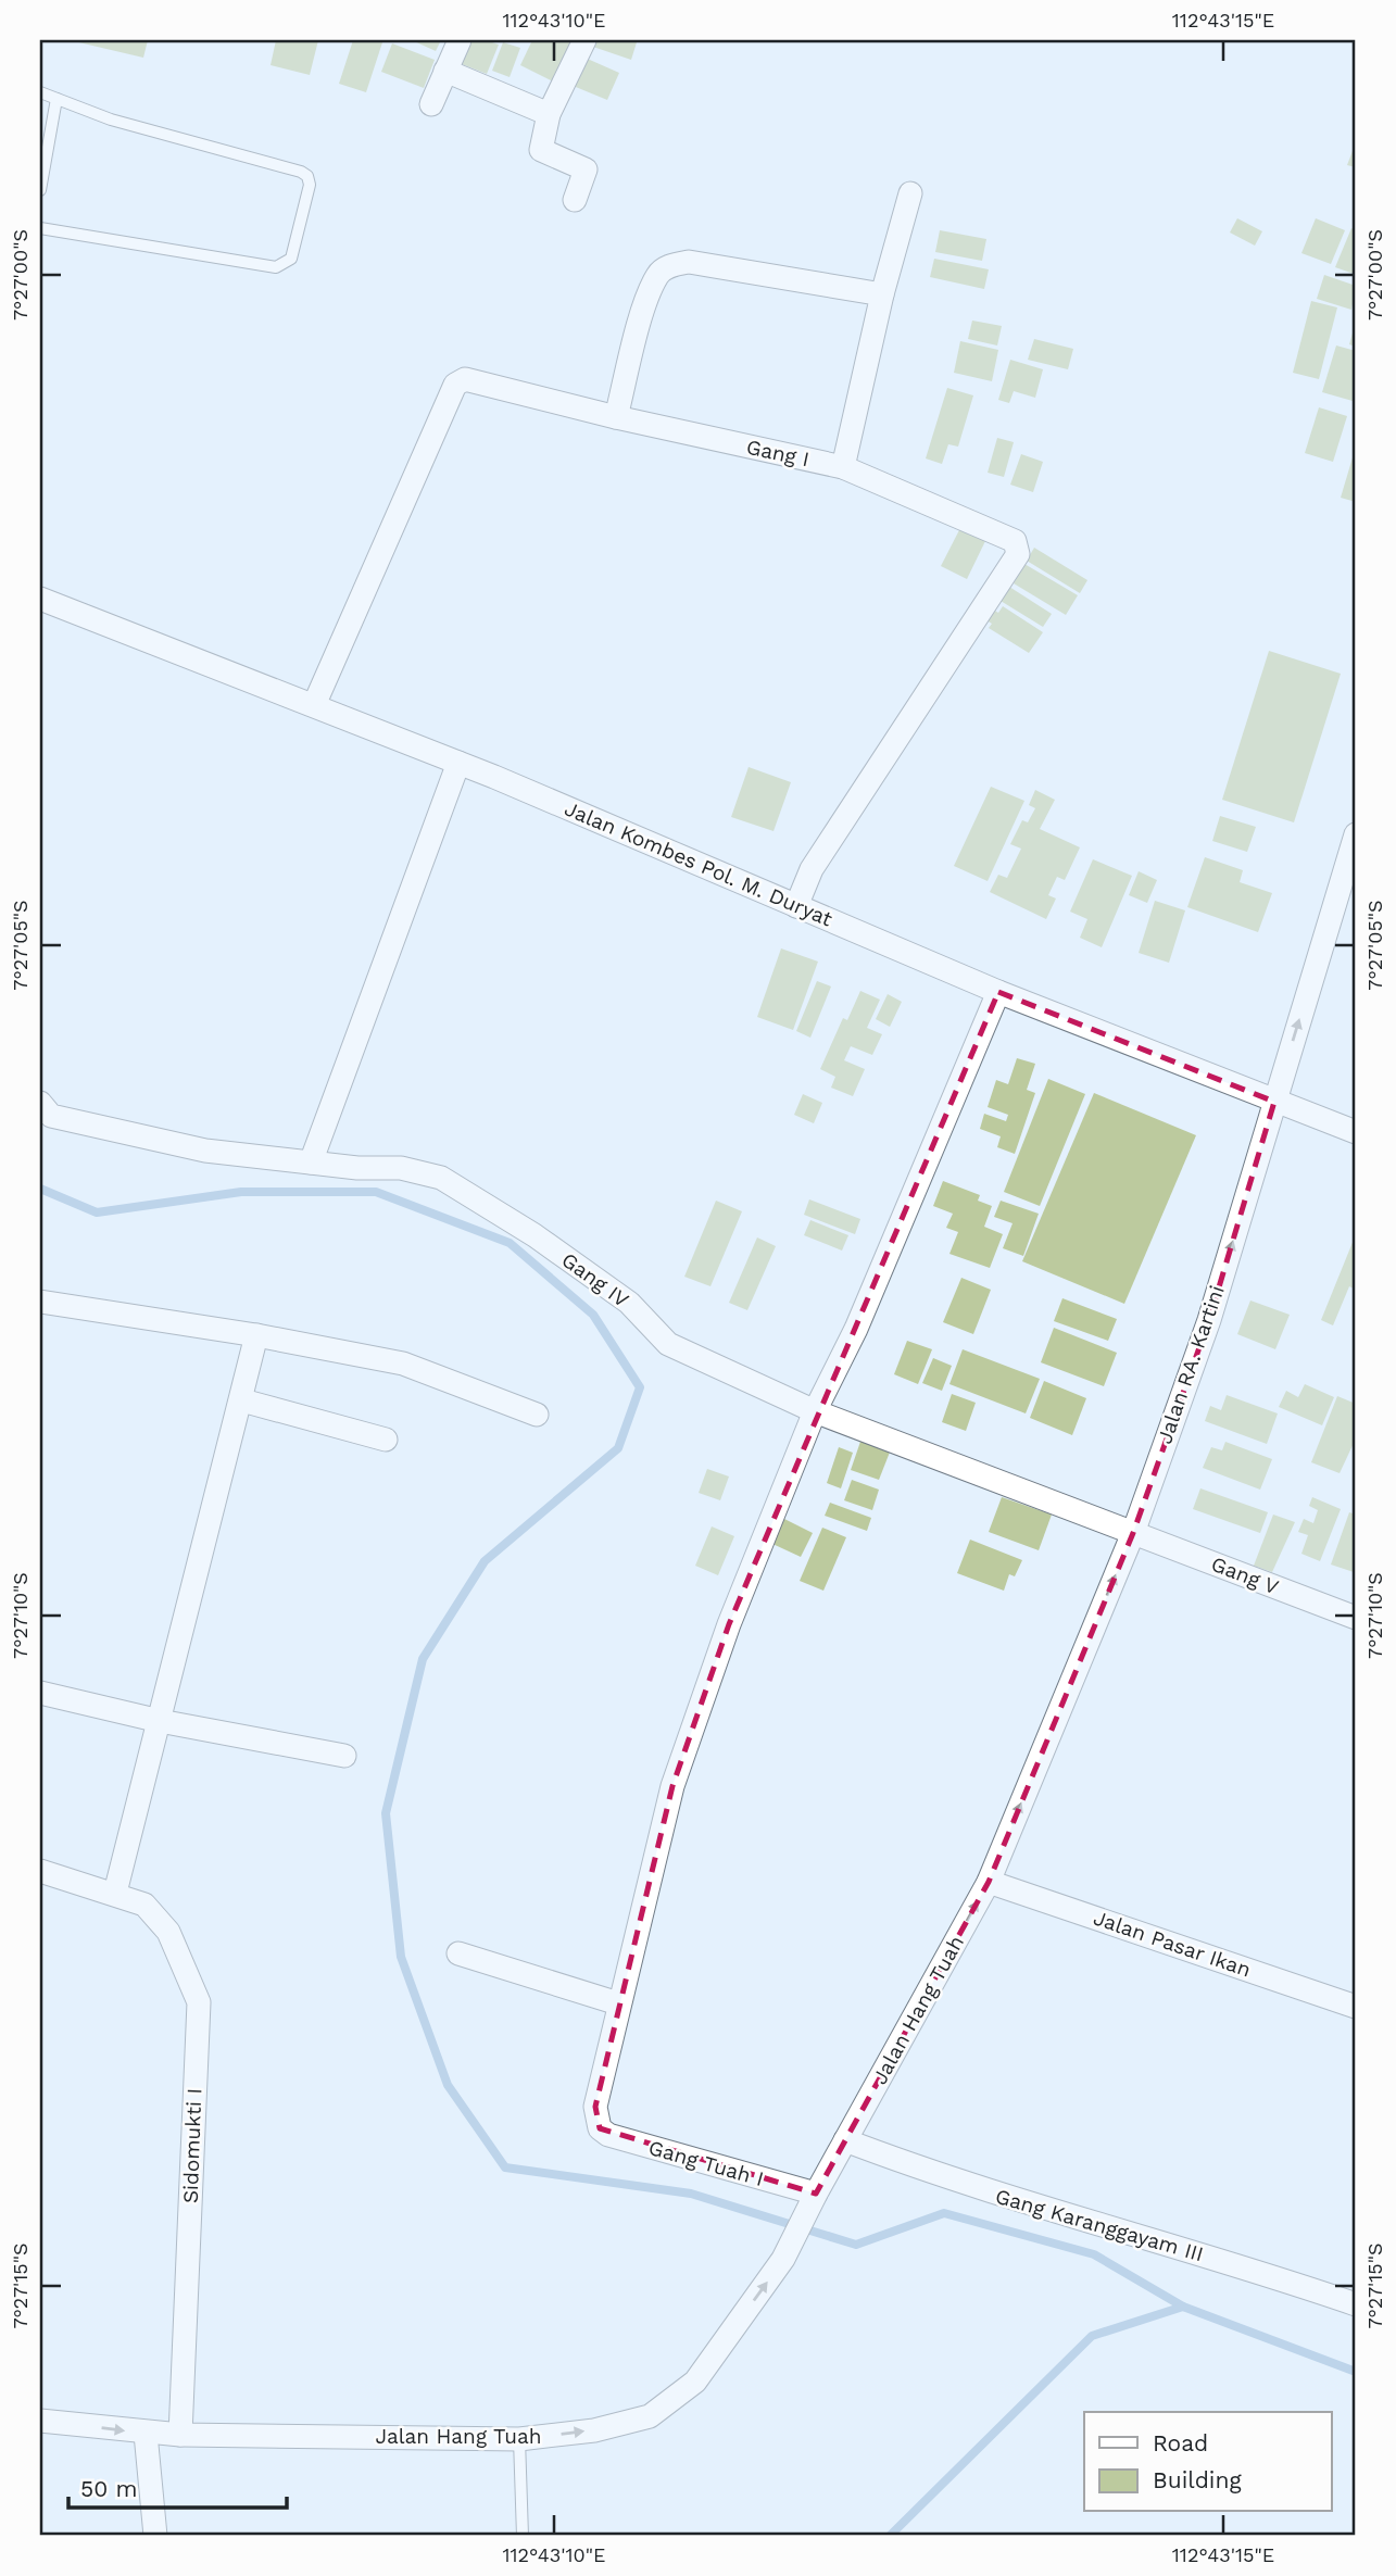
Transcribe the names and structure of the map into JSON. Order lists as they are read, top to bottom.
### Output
{
  "streets": {
    "street": [
      "Gang I",
      "Jalan Kombes Pol. M. Duryat",
      "Gang IV",
      "Jalan RA. Kartini",
      "Gang V",
      "Jalan Pasar Ikan",
      "Jalan Hang Tuah",
      "Sidomukti I",
      "Gang Tuah I",
      "Gang Karanggayam III"
    ]
  },
  "crossings": [
    ["Gang I", "Jalan Kombes Pol. M. Duryat"],
    ["Jalan Kombes Pol. M. Duryat", "Jalan RA. Kartini"],
    ["Gang IV", "Jalan RA. Kartini"],
    ["Gang IV", "Gang V"],
    ["Jalan RA. Kartini", "Gang V"],
    ["Jalan RA. Kartini", "Jalan Pasar Ikan"],
    ["Jalan RA. Kartini", "Jalan Hang Tuah"],
    ["Jalan Pasar Ikan", "Jalan Hang Tuah"],
    ["Jalan Hang Tuah", "Sidomukti I"],
    ["Jalan Hang Tuah", "Gang Tuah I"],
    ["Jalan Hang Tuah", "Gang Karanggayam III"]
  ],
  "one_way": ["Jalan RA. Kartini", "Jalan Hang Tuah"],
  "legend": ["Road", "Building"],
  "scale_bar": "50 m",
  "coordinates": [
    "112°43'10\"E",
    "112°43'15\"E",
    "7°27'00\"S",
    "7°27'05\"S",
    "7°27'10\"S",
    "7°27'15\"S"
  ]
}
